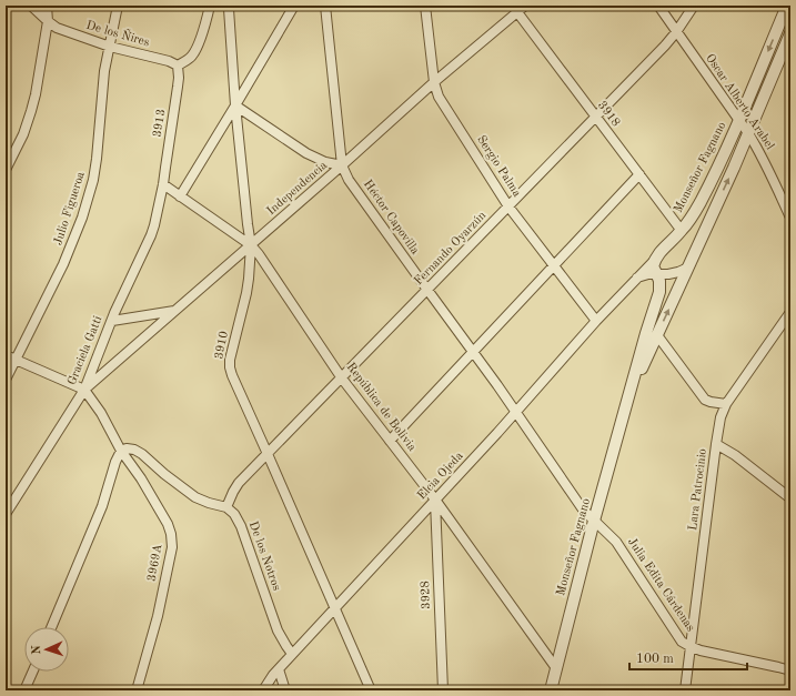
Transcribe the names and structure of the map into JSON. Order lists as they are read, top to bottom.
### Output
{
  "streets": {
    "street": [
      "De los Ñires",
      "Oscar Alberto Arabel",
      "3918",
      "3913",
      "Sergio Palma",
      "Monseñor Fagnano",
      "Independencia",
      "Julio Figueroa",
      "Héctor Capovilla",
      "Fernando Oyarzún",
      "3910",
      "Graciela Gatti",
      "República de Bolivia",
      "Elcia Ojeda",
      "Lara Patrocinio",
      "De los Notros",
      "3969A",
      "Julia Edita Cárdenas",
      "3928"
    ]
  },
  "crossings": [
    ["De los Ñires", "3913"],
    ["De los Ñires", "Julio Figueroa"],
    ["Oscar Alberto Arabel", "Monseñor Fagnano"],
    ["Oscar Alberto Arabel", "Fernando Oyarzún"],
    ["3918", "Monseñor Fagnano"],
    ["3918", "Independencia"],
    ["3918", "Fernando Oyarzún"],
    ["3913", "Graciela Gatti"],
    ["3913", "República de Bolivia"],
    ["Sergio Palma", "Independencia"],
    ["Sergio Palma", "Fernando Oyarzún"],
    ["Sergio Palma", "Elcia Ojeda"],
    ["Monseñor Fagnano", "Héctor Capovilla"],
    ["Monseñor Fagnano", "República de Bolivia"],
    ["Monseñor Fagnano", "Elcia Ojeda"],
    ["Monseñor Fagnano", "Julia Edita Cárdenas"],
    ["Independencia", "Héctor Capovilla"],
    ["Independencia", "3910"],
    ["Independencia", "Graciela Gatti"],
    ["Independencia", "República de Bolivia"],
    ["Héctor Capovilla", "Fernando Oyarzún"],
    ["Héctor Capovilla", "Elcia Ojeda"],
    ["Héctor Capovilla", "Julia Edita Cárdenas"],
    ["Fernando Oyarzún", "3910"],
    ["Fernando Oyarzún", "República de Bolivia"],
    ["Fernando Oyarzún", "De los Notros"],
    ["3910", "República de Bolivia"],
    ["3910", "Elcia Ojeda"],
    ["Graciela Gatti", "República de Bolivia"],
    ["República de Bolivia", "Elcia Ojeda"],
    ["República de Bolivia", "3928"],
    ["Elcia Ojeda", "De los Notros"],
    ["Elcia Ojeda", "3928"],
    ["Lara Patrocinio", "Julia Edita Cárdenas"]
  ],
  "scale_bar": "100 m",
  "north": "left"
}
